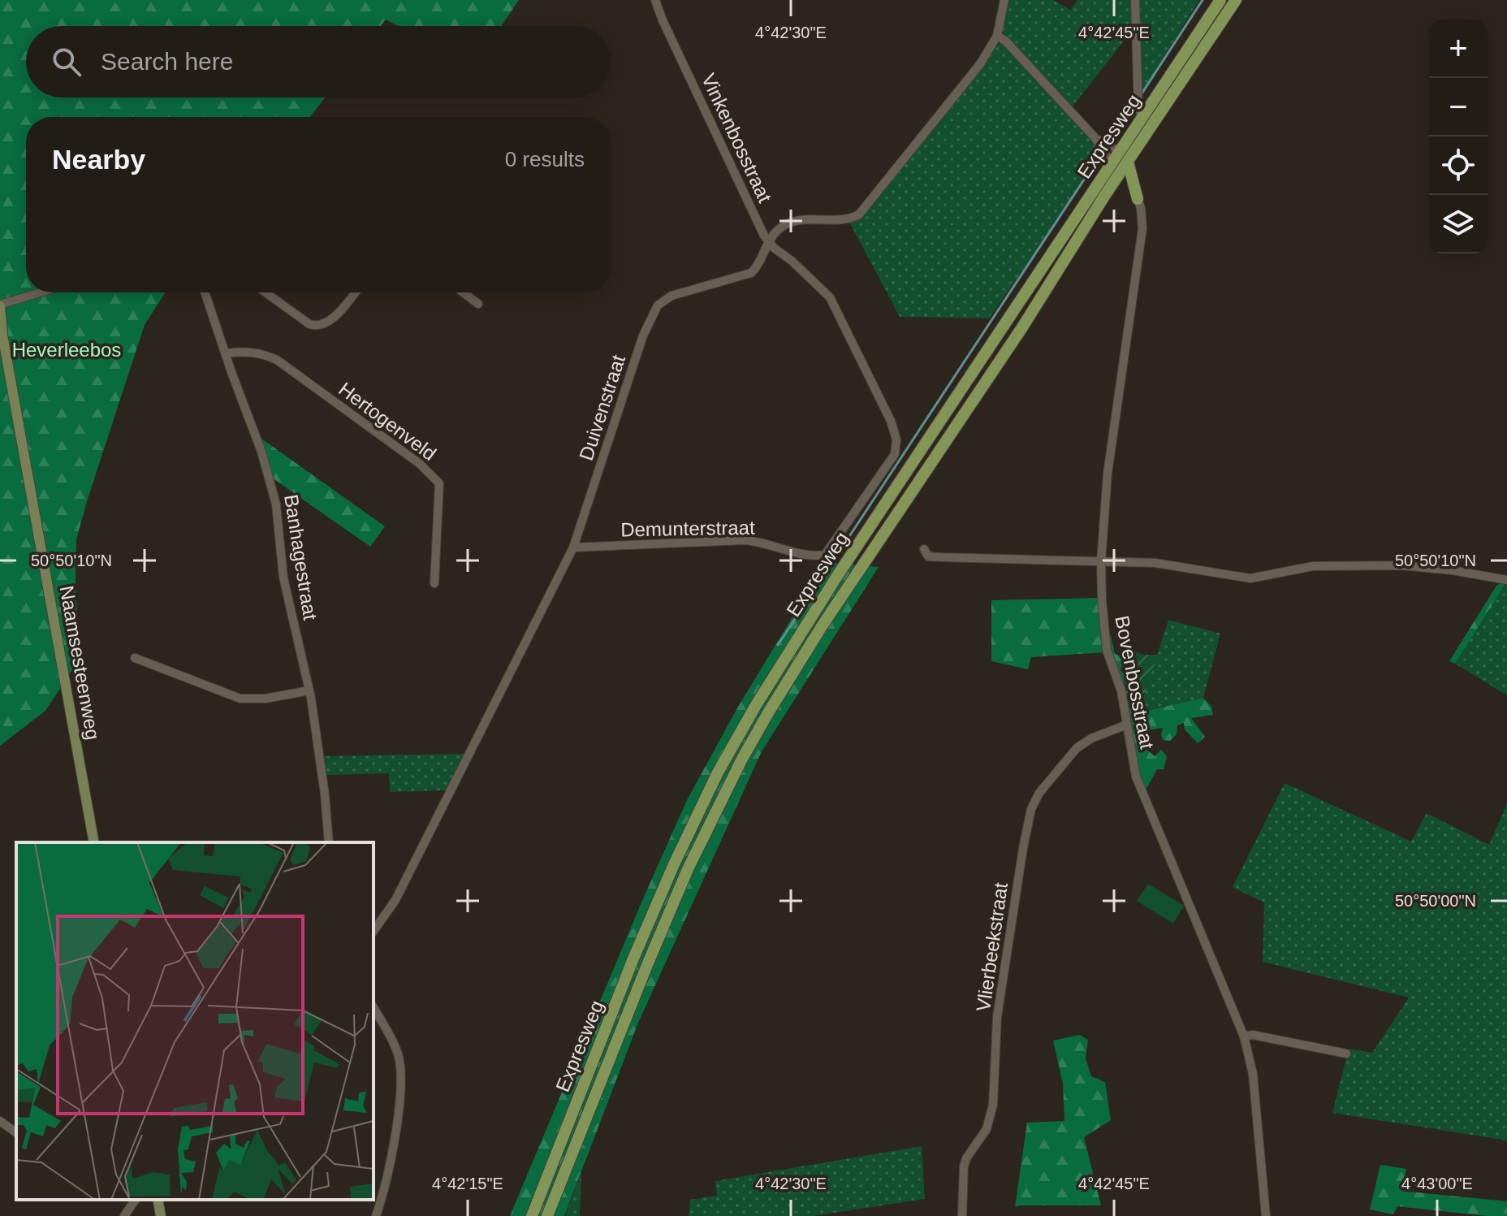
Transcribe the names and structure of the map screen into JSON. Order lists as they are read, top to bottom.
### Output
{
  "streets": {
    "highway": ["Expresweg"],
    "main road": ["Naamsesteenweg"],
    "street": [
      "Vinkenbosstraat",
      "Duivenstraat",
      "Hertogenveld",
      "Demunterstraat",
      "Banhagestraat",
      "Bovenbosstraat",
      "Vlierbeekstraat"
    ]
  },
  "crossings": [
    ["Vinkenbosstraat", "Duivenstraat"],
    ["Vinkenbosstraat", "Demunterstraat"],
    ["Duivenstraat", "Demunterstraat"],
    ["Hertogenveld", "Banhagestraat"],
    ["Bovenbosstraat", "Vlierbeekstraat"]
  ],
  "parks": ["Heverleebos"],
  "page": {
    "map_buttons": ["+", "−"],
    "search": "Search here",
    "heading": ["Nearby", "0 results"]
  },
  "coordinates": [
    "4°42'30\"E",
    "4°42'45\"E",
    "50°50'10\"N",
    "50°50'00\"N",
    "4°42'15\"E",
    "4°43'00\"E"
  ]
}
